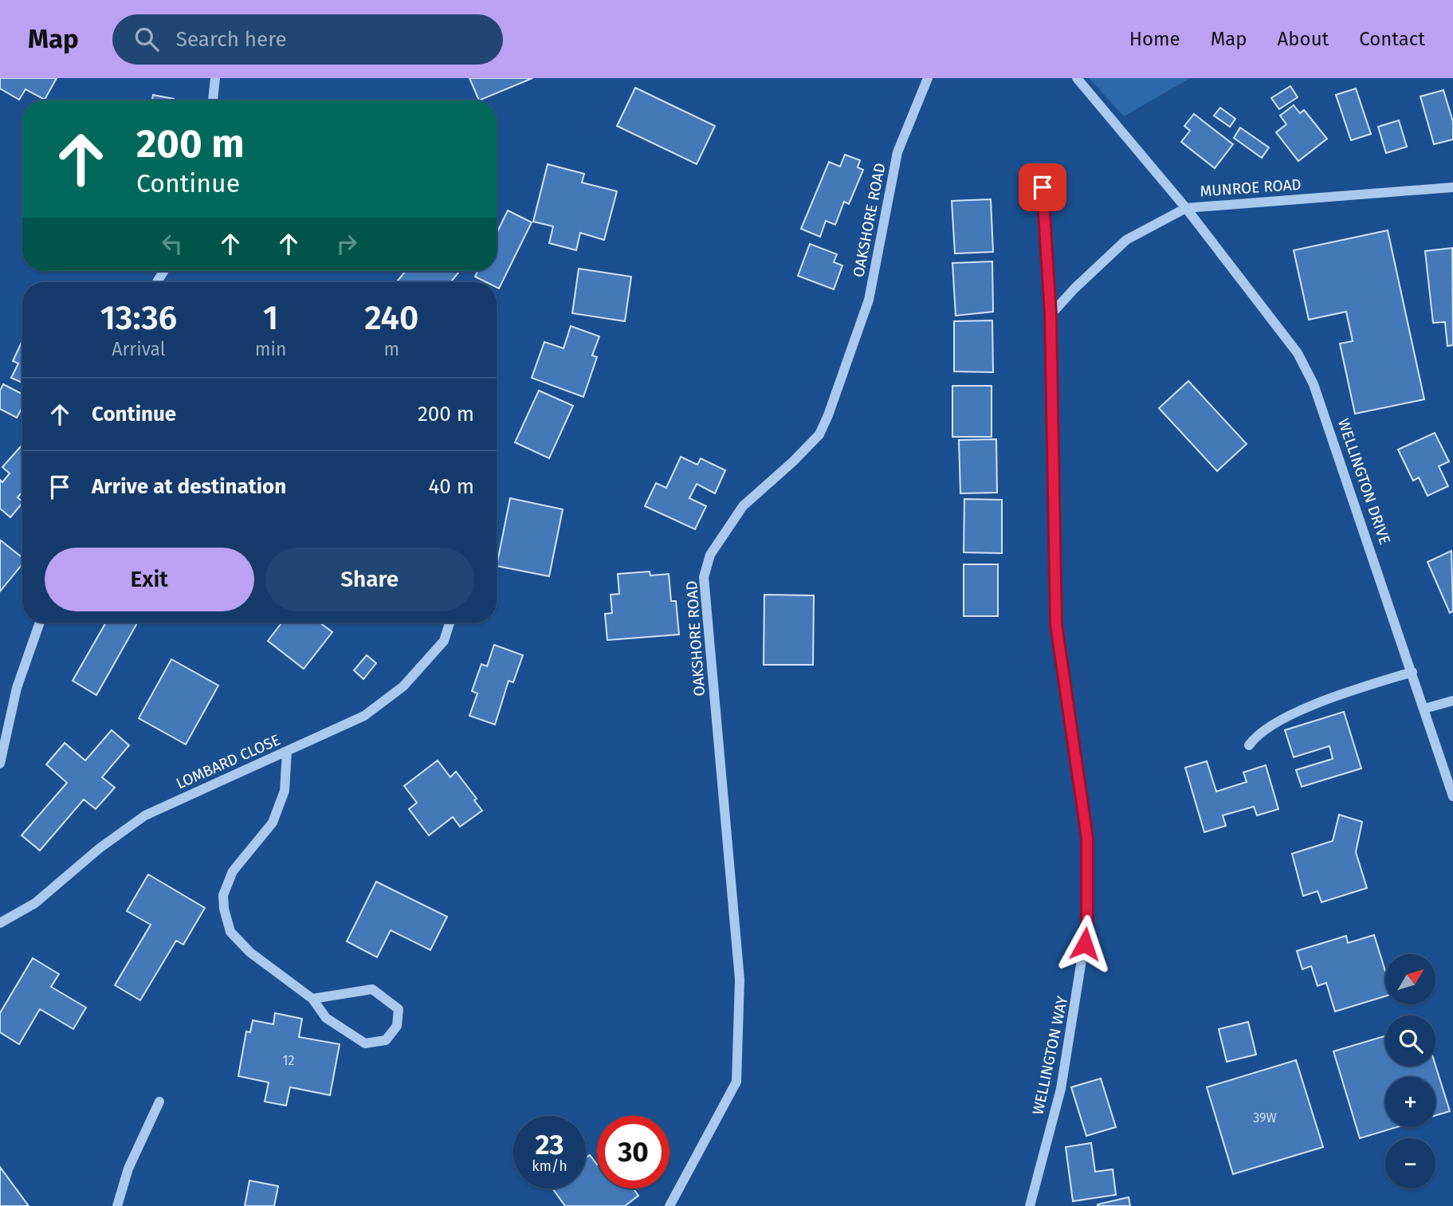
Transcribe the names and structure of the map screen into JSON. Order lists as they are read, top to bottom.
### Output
{
  "streets": {
    "street": [
      "MUNROE ROAD",
      "OAKSHORE ROAD",
      "WELLINGTON DRIVE",
      "LOMBARD CLOSE",
      "WELLINGTON WAY"
    ]
  },
  "crossings": [
    ["MUNROE ROAD", "WELLINGTON DRIVE"]
  ],
  "house_numbers": ["12", "39W"],
  "north": "top right",
  "page": {
    "header": "Map",
    "search": "Search here",
    "nav": [
      "Home",
      "Map",
      "About",
      "Contact"
    ],
    "turn": ["200 m", "Continue"],
    "eta": [
      "13:36",
      "Arrival",
      "1",
      "min",
      "240",
      "m"
    ],
    "list": [
      {
        "name": "Continue",
        "value": "200 m"
      },
      {
        "name": "Arrive at destination",
        "value": "40 m"
      }
    ],
    "buttons": ["Exit", "Share"],
    "map_buttons": ["+", "−"],
    "speed": "23 km/h",
    "limit": "30"
  }
}
